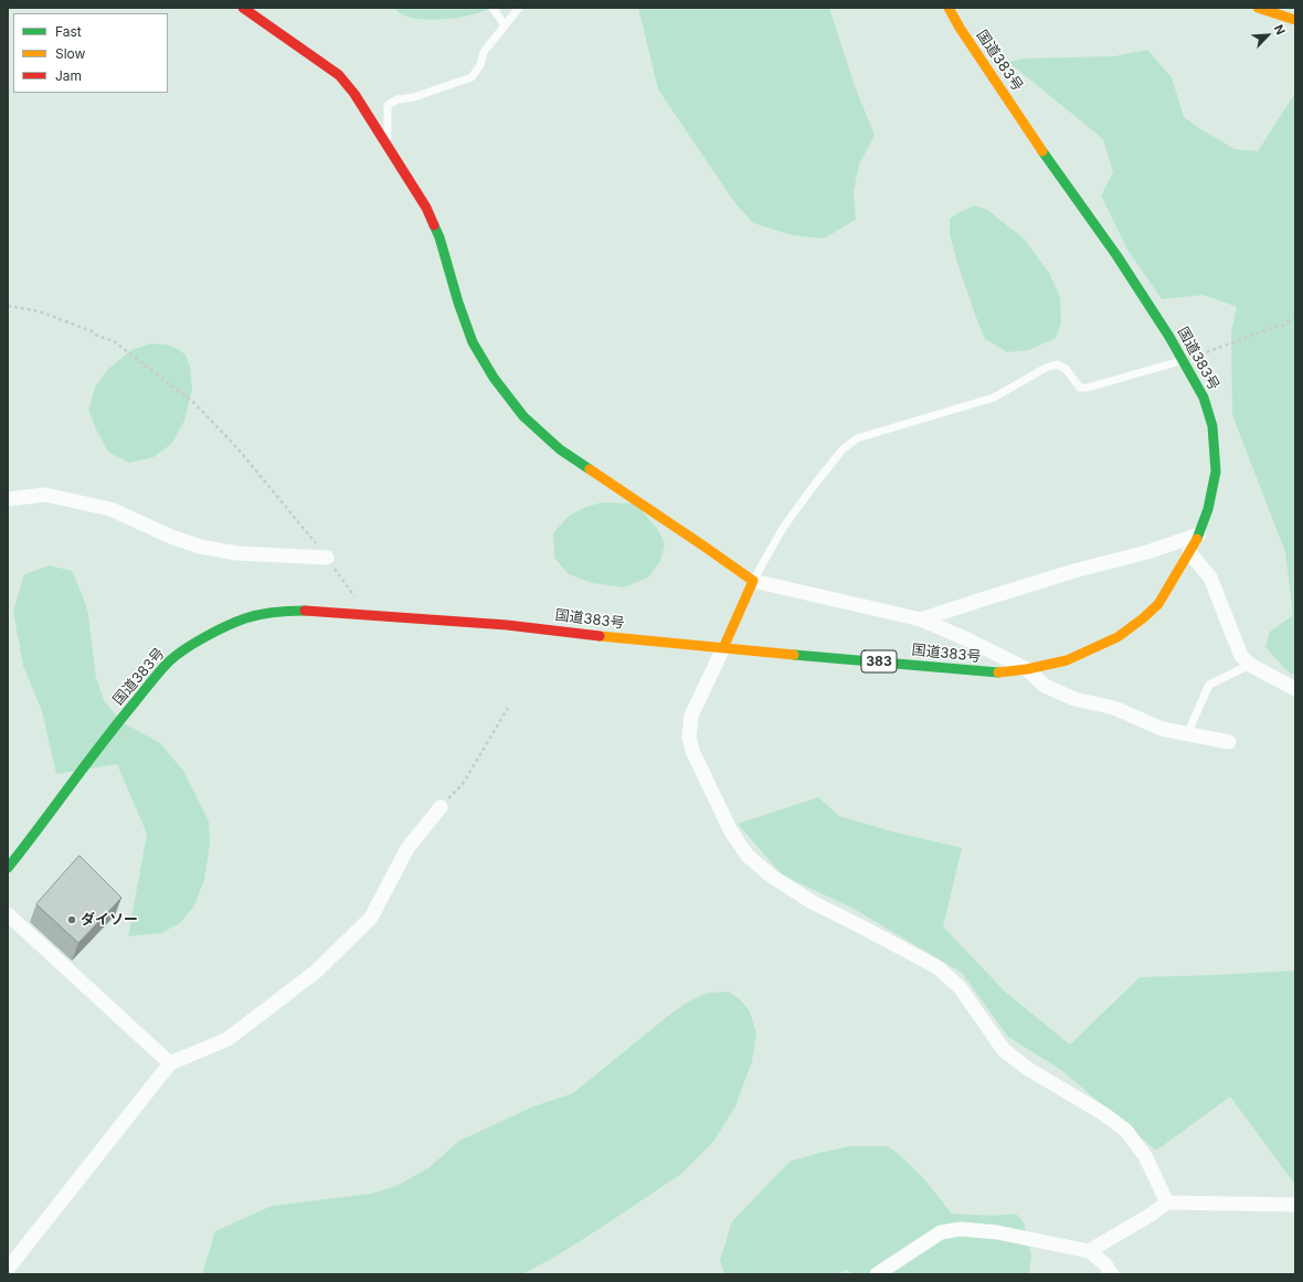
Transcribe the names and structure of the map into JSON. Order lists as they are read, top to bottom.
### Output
{
  "streets": {
    "main road": ["国道383号", "383"]
  },
  "places": ["ダイソー"],
  "legend": ["Fast", "Slow", "Jam"],
  "north": "top right"
}
